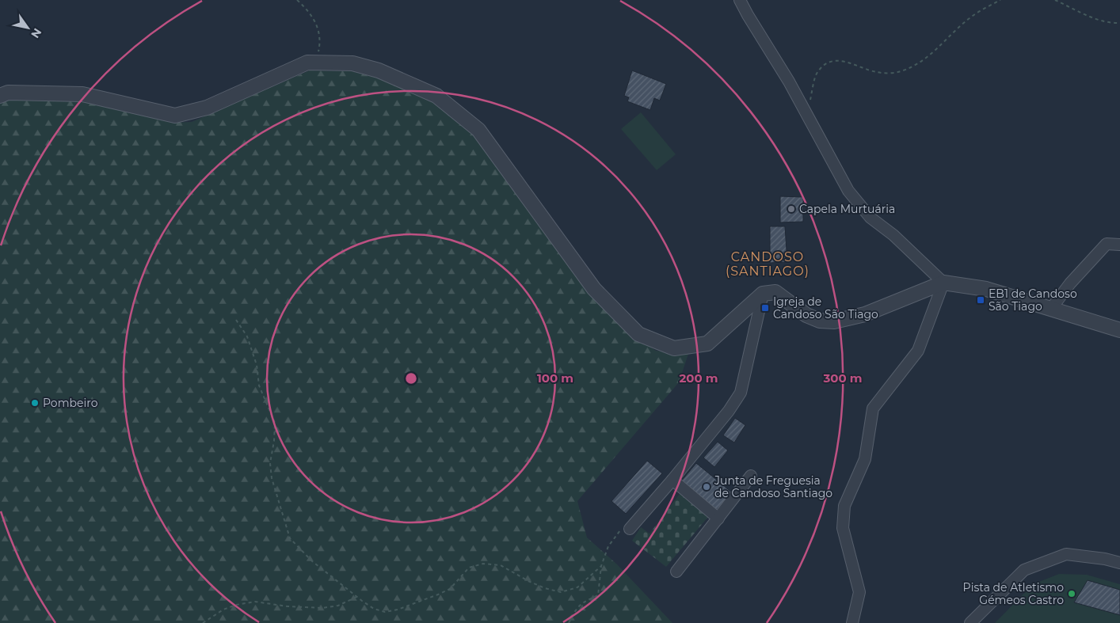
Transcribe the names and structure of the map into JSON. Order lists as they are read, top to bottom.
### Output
{
  "districts": ["CANDOSO (SANTIAGO)"],
  "places": {
    "other": [
      "Capela Murtuária",
      "Pombeiro",
      "Junta de Freguesia de Candoso Santiago",
      "Pista de Atletismo Gémeos Castro"
    ],
    "transit": ["EB1 de Candoso São Tiago", "Igreja de Candoso São Tiago"]
  },
  "north": "bottom right",
  "rings": ["100 m", "200 m", "300 m"]
}
